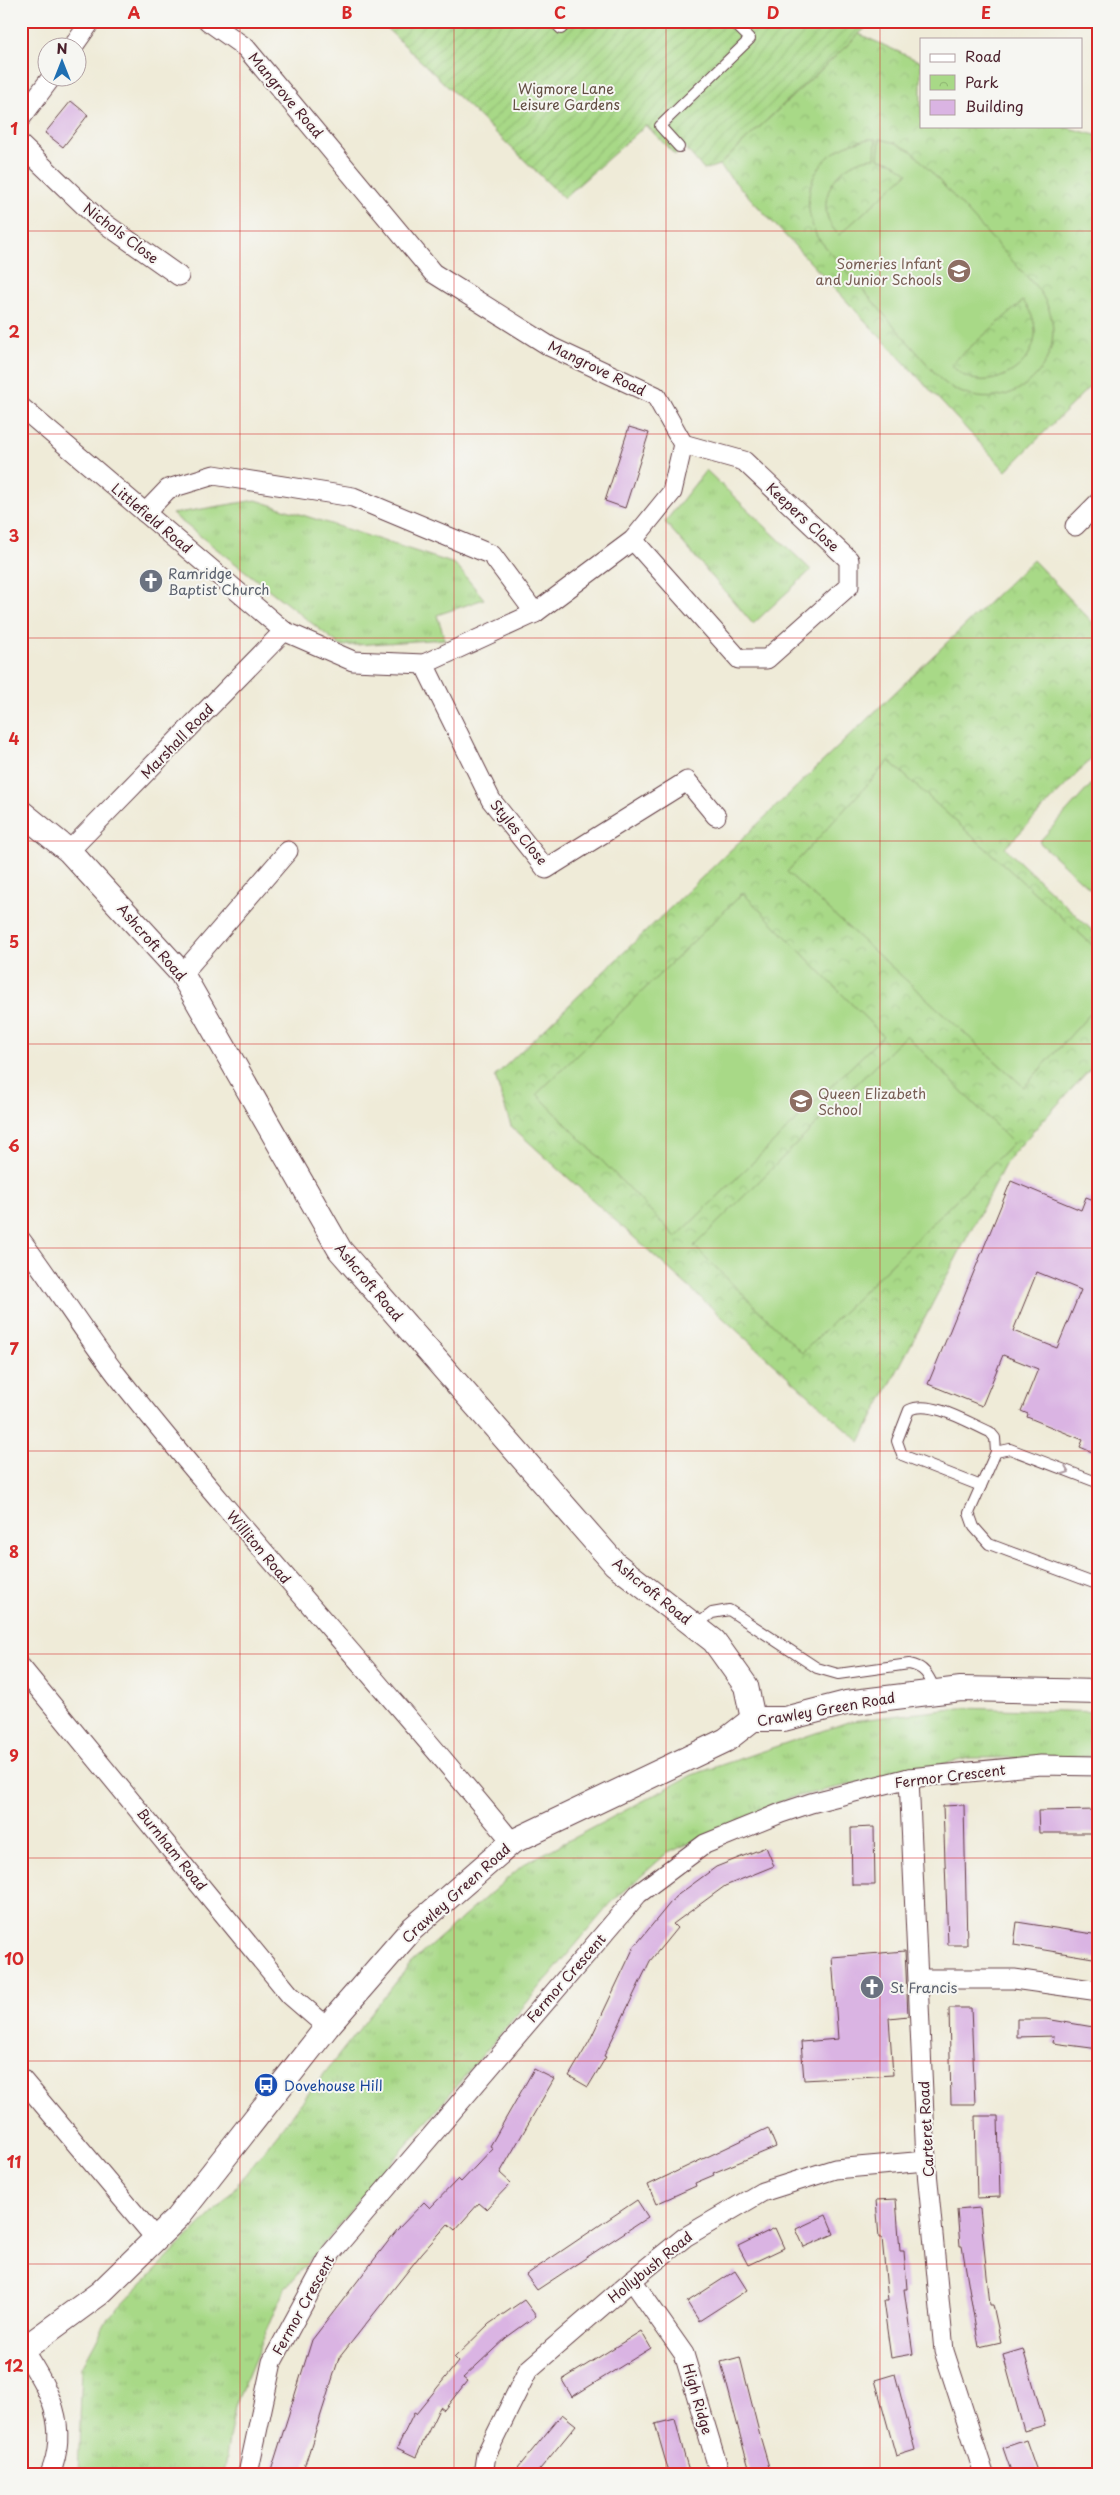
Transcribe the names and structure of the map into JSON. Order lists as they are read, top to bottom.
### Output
{
  "streets": {
    "street": [
      "Mangrove Road",
      "Nichols Close",
      "Keepers Close",
      "Littlefield Road",
      "Marshall Road",
      "Styles Close",
      "Ashcroft Road",
      "Williton Road",
      "Crawley Green Road",
      "Fermor Crescent",
      "Burnham Road",
      "Carteret Road",
      "Hollybush Road",
      "High Ridge"
    ]
  },
  "crossings": [
    ["Mangrove Road", "Keepers Close"],
    ["Littlefield Road", "Marshall Road"],
    ["Littlefield Road", "Styles Close"],
    ["Marshall Road", "Ashcroft Road"],
    ["Ashcroft Road", "Crawley Green Road"],
    ["Williton Road", "Crawley Green Road"],
    ["Crawley Green Road", "Burnham Road"],
    ["Fermor Crescent", "Carteret Road"],
    ["Carteret Road", "Hollybush Road"],
    ["Hollybush Road", "High Ridge"]
  ],
  "parks": ["Wigmore Lane Leisure Gardens"],
  "places": {
    "school or university": ["Someries Infant and Junior Schools", "Queen Elizabeth School"],
    "church": ["Ramridge Baptist Church", "St Francis"],
    "bus stop": ["Dovehouse Hill"]
  },
  "legend": ["Road", "Park", "Building"],
  "north": "top",
  "grid": {
    "columns": [
      "A",
      "B",
      "C",
      "D",
      "E"
    ],
    "rows": [
      "1",
      "2",
      "3",
      "4",
      "5",
      "6",
      "7",
      "8",
      "9",
      "10",
      "11",
      "12"
    ]
  }
}
